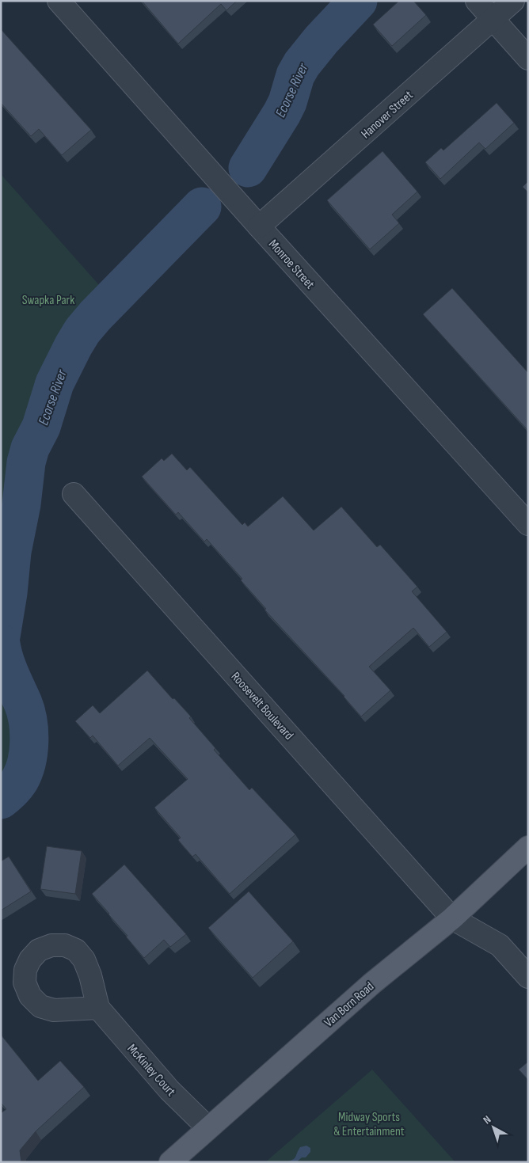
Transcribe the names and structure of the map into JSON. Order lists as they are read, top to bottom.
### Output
{
  "streets": {
    "main road": ["Van Born Road"],
    "street": [
      "Hanover Street",
      "Monroe Street",
      "Roosevelt Boulevard",
      "McKinley Court"
    ]
  },
  "crossings": [
    ["Hanover Street", "Monroe Street"],
    ["Roosevelt Boulevard", "Van Born Road"],
    ["Van Born Road", "McKinley Court"]
  ],
  "water": ["Ecorse River"],
  "parks": ["Swapka Park", "Midway Sports & Entertainment"],
  "north": "top left"
}
